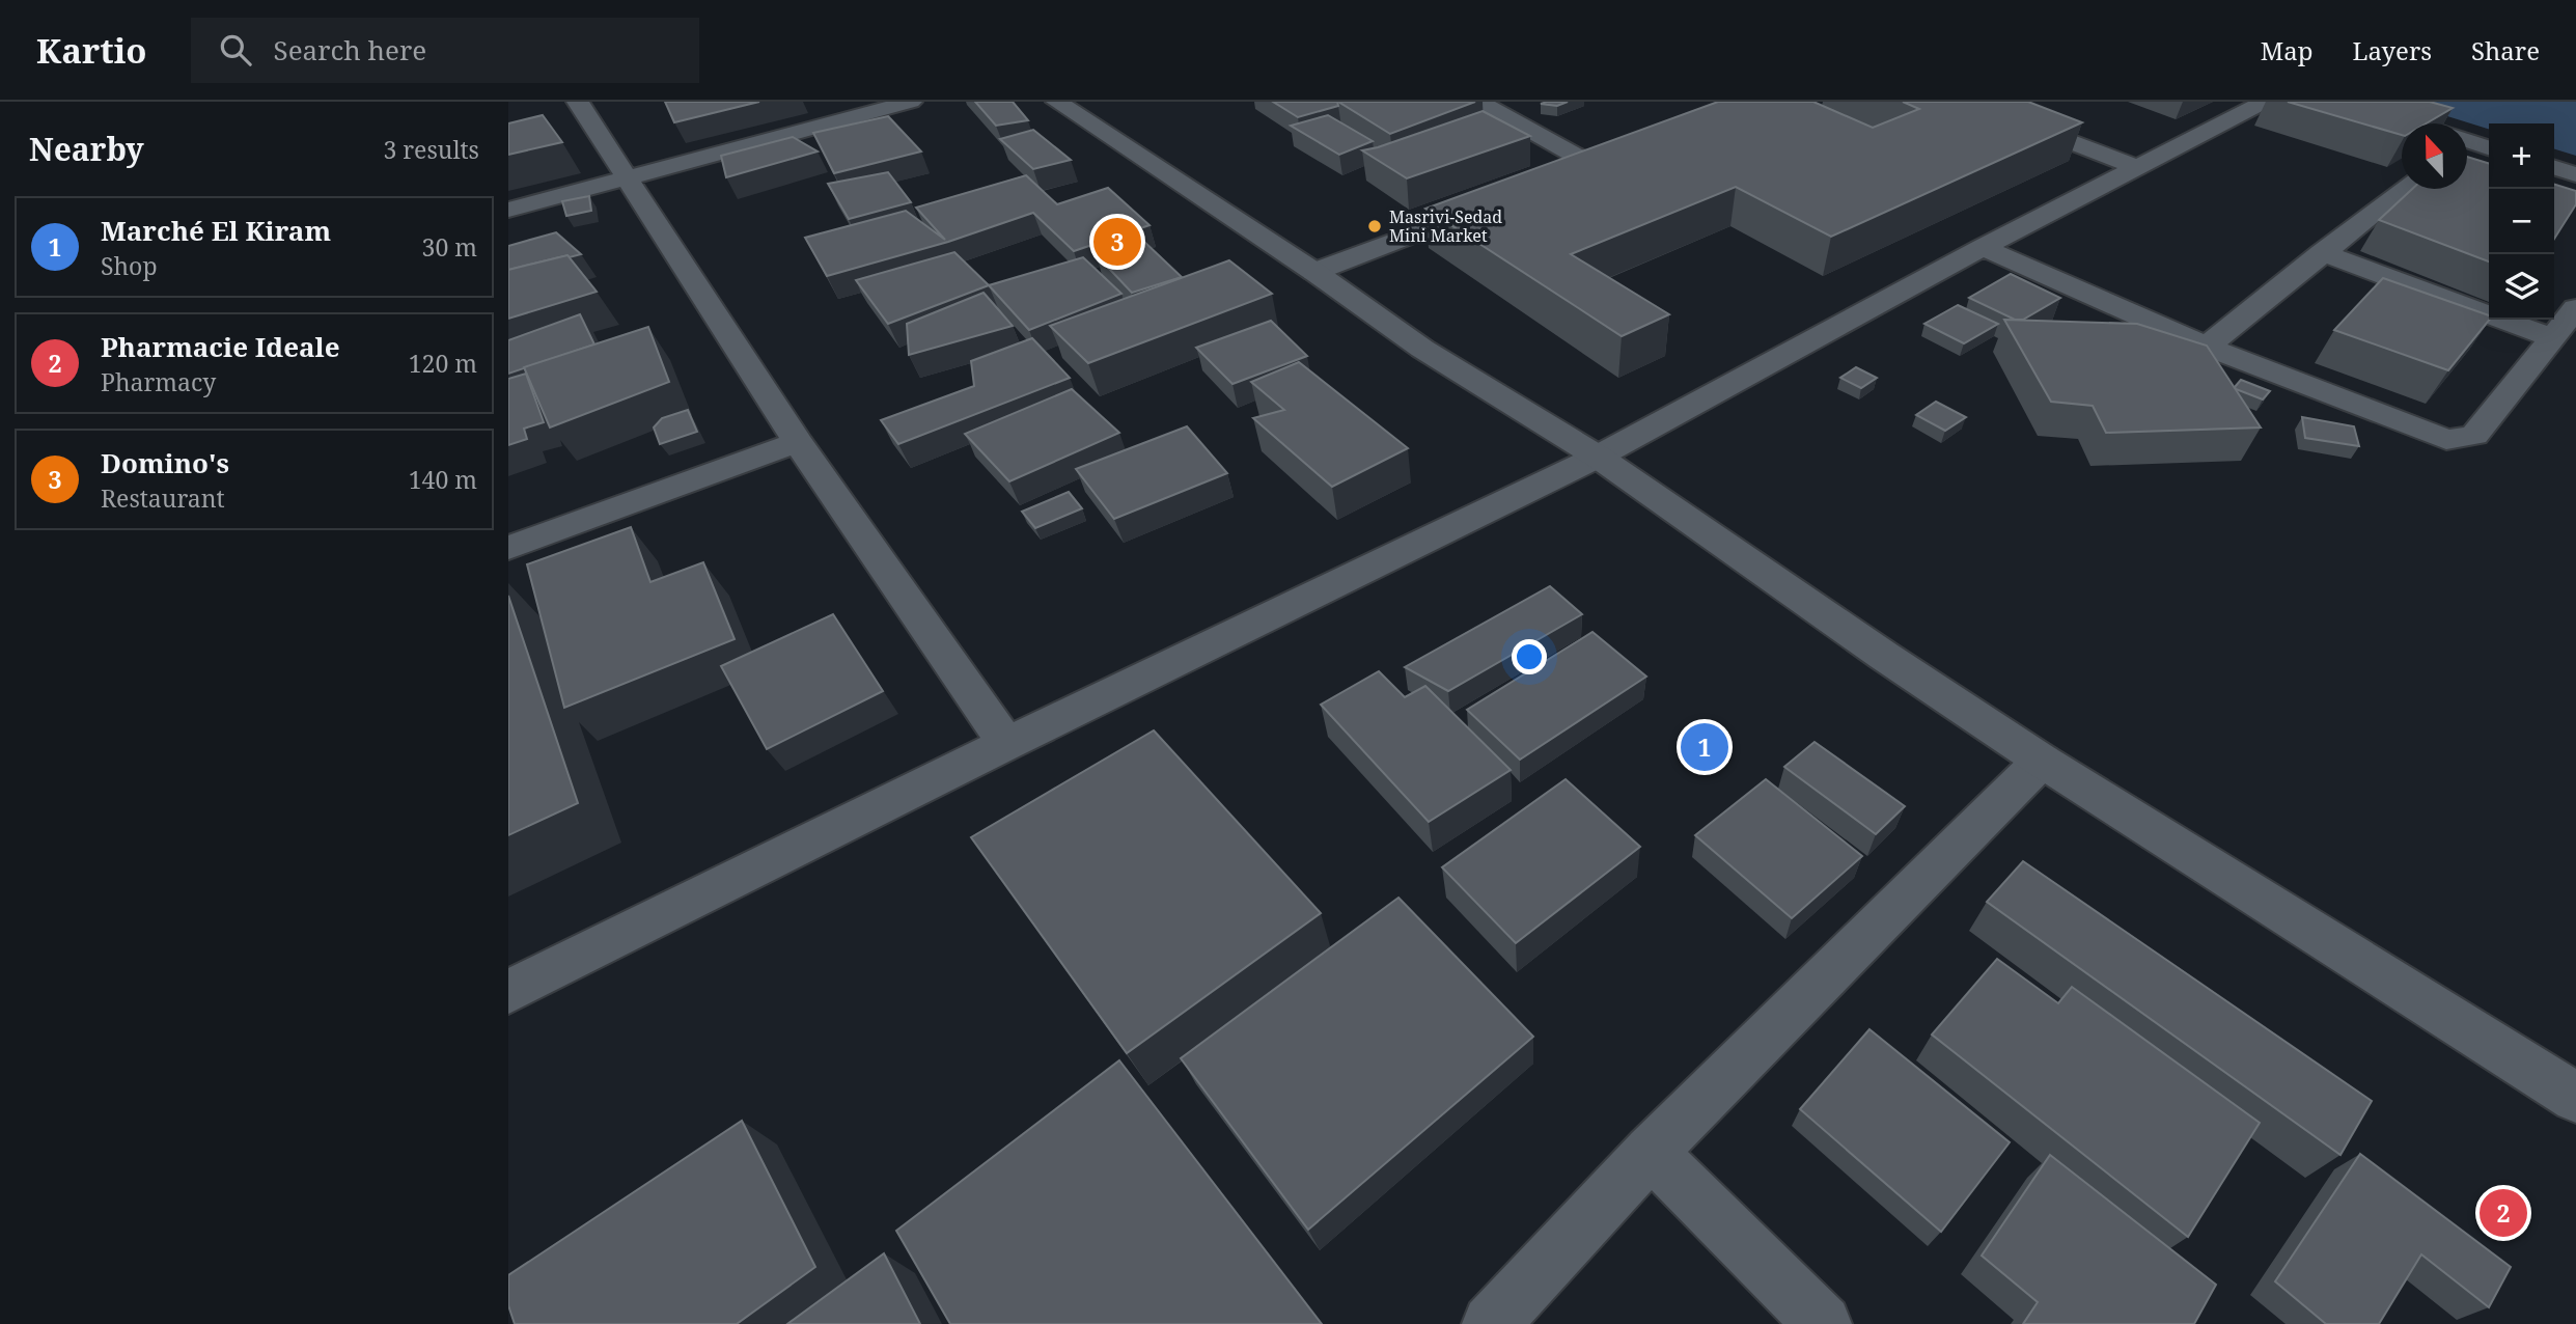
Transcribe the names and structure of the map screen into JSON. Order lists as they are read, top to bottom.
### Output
{
  "places": ["Masrivi-Sedad Mini Market"],
  "north": "top",
  "page": {
    "header": "Kartio",
    "search": "Search here",
    "nav": ["Map", "Layers", "Share"],
    "heading": ["Nearby", "3 results"],
    "map_buttons": ["+", "−"],
    "list": [
      {
        "mark": "1",
        "name": "Marché El Kiram",
        "note": "Shop",
        "value": "30 m"
      },
      {
        "mark": "2",
        "name": "Pharmacie Ideale",
        "note": "Pharmacy",
        "value": "120 m"
      },
      {
        "mark": "3",
        "name": "Domino's",
        "note": "Restaurant",
        "value": "140 m"
      }
    ],
    "pins": ["3", "1", "2"]
  }
}
